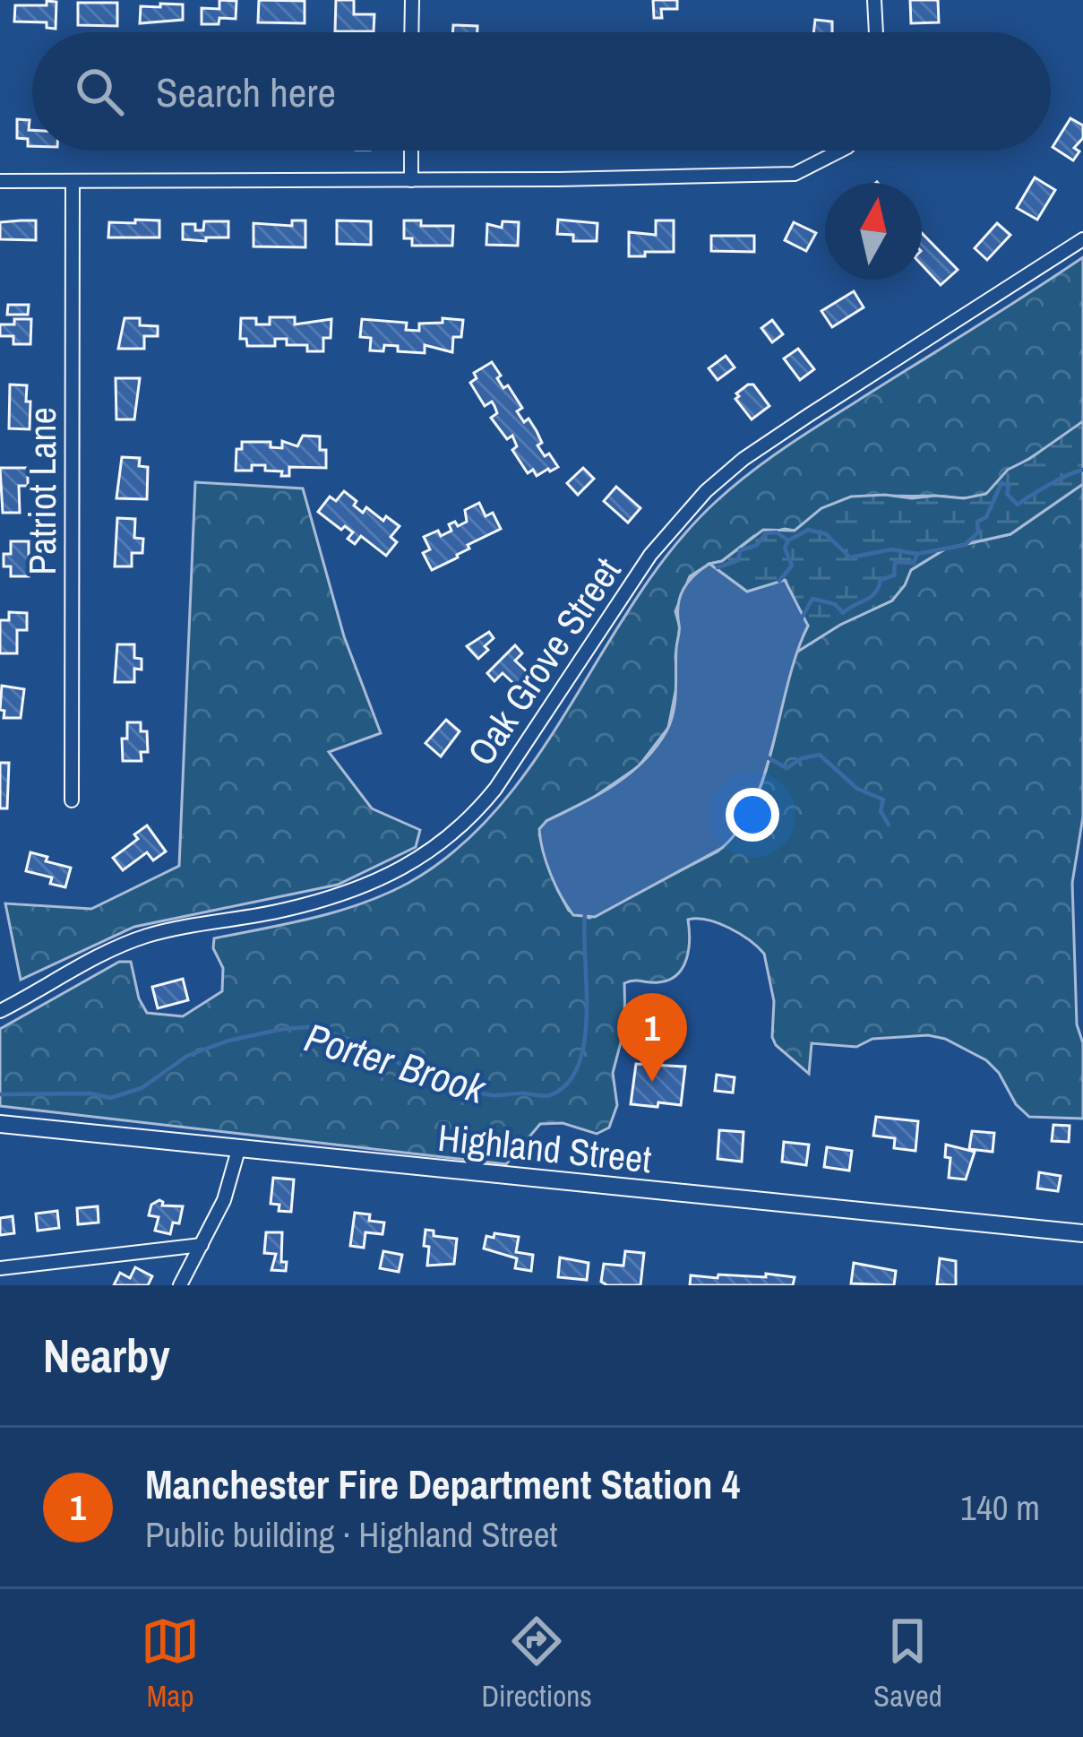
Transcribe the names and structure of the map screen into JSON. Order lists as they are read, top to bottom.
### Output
{
  "streets": {
    "main road": ["Highland Street"],
    "street": ["Patriot Lane", "Oak Grove Street"]
  },
  "water": ["Porter Brook"],
  "north": "top",
  "page": {
    "search": "Search here",
    "pins": "1",
    "heading": "Nearby",
    "list": [
      {
        "mark": "1",
        "name": "Manchester Fire Department Station 4",
        "note": "Public building · Highland Street",
        "value": "140 m"
      }
    ],
    "nav": ["Map", "Directions", "Saved"]
  }
}
